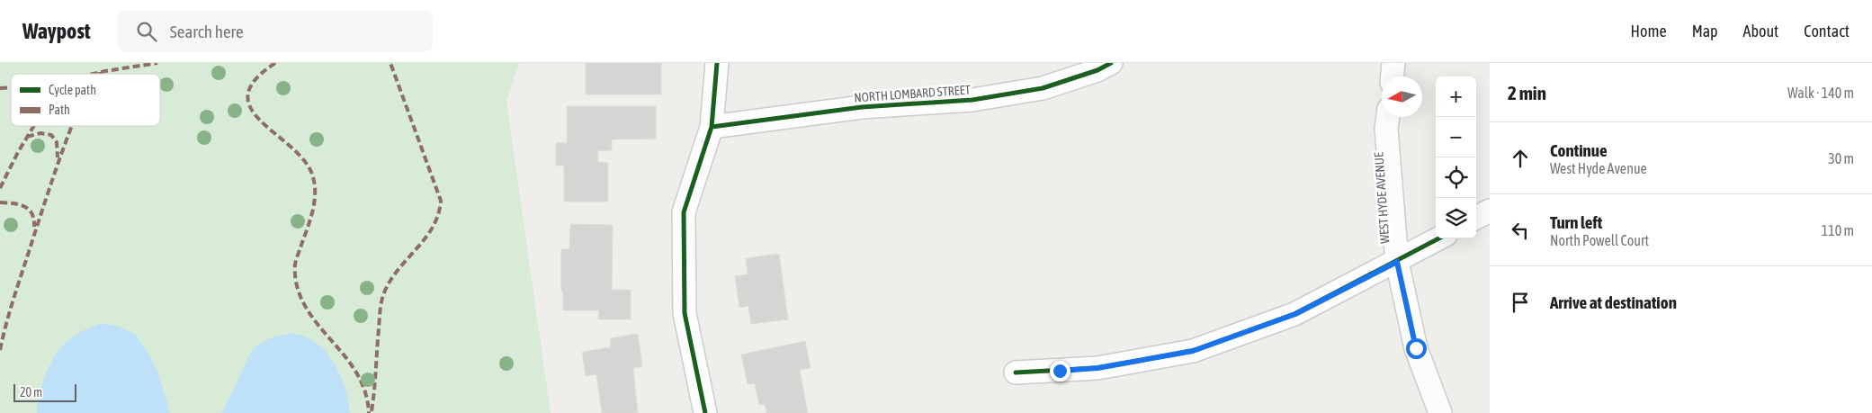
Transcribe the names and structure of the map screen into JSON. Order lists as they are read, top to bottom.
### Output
{
  "streets": {
    "street": ["NORTH LOMBARD STREET", "WEST HYDE AVENUE"]
  },
  "legend": ["Cycle path", "Path"],
  "scale_bar": "20 m",
  "north": "left",
  "page": {
    "header": "Waypost",
    "search": "Search here",
    "nav": [
      "Home",
      "Map",
      "About",
      "Contact"
    ],
    "heading": ["2 min", "Walk · 140 m"],
    "map_buttons": ["+", "−"],
    "list": [
      ["Continue", "West Hyde Avenue", "30 m"],
      ["Turn left", "North Powell Court", "110 m"],
      "Arrive at destination"
    ],
    "scale": "20 m"
  }
}
